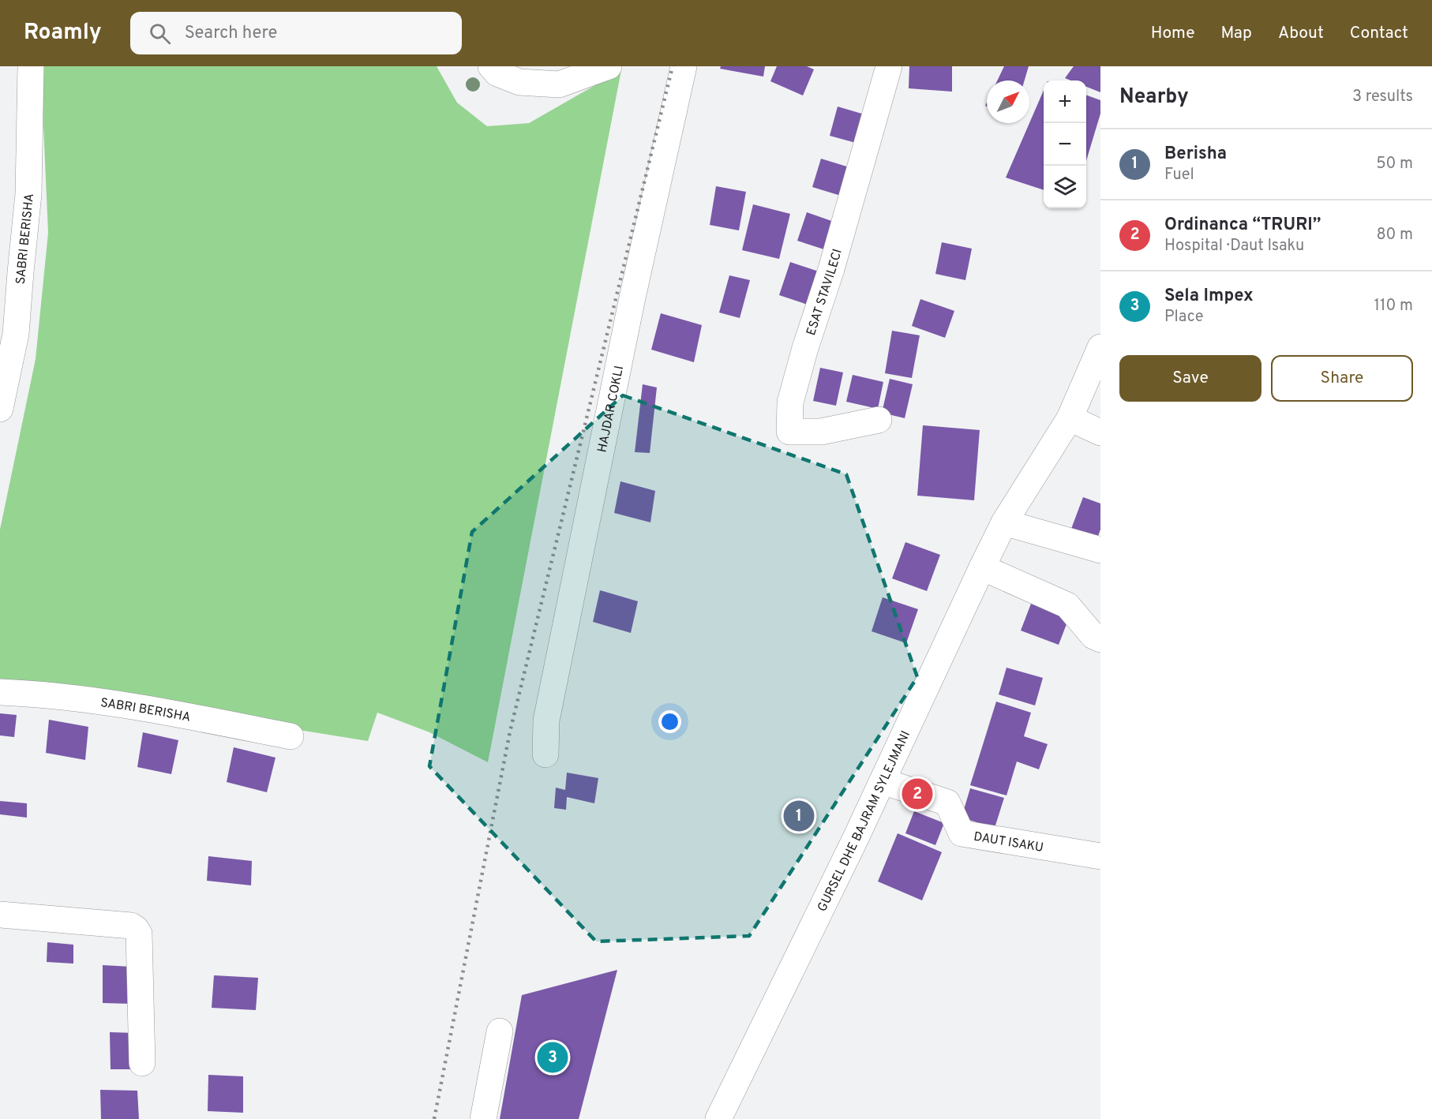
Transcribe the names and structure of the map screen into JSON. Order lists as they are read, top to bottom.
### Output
{
  "streets": {
    "street": [
      "SABRI BERISHA",
      "ESAT STAVILECI",
      "HAJDAR COKLI",
      "GURSEL DHE BAJRAM SYLEJMANI",
      "DAUT ISAKU"
    ]
  },
  "crossings": [
    ["GURSEL DHE BAJRAM SYLEJMANI", "DAUT ISAKU"]
  ],
  "north": "top right",
  "page": {
    "header": "Roamly",
    "search": "Search here",
    "nav": [
      "Home",
      "Map",
      "About",
      "Contact"
    ],
    "heading": ["Nearby", "3 results"],
    "map_buttons": ["+", "−"],
    "list": [
      {
        "mark": "1",
        "name": "Berisha",
        "note": "Fuel",
        "value": "50 m"
      },
      {
        "mark": "2",
        "name": "Ordinanca “TRURI”",
        "note": "Hospital · Daut Isaku",
        "value": "80 m"
      },
      {
        "mark": "3",
        "name": "Sela Impex",
        "note": "Place",
        "value": "110 m"
      }
    ],
    "buttons": ["Save", "Share"],
    "pins": ["2", "1", "3"]
  }
}
